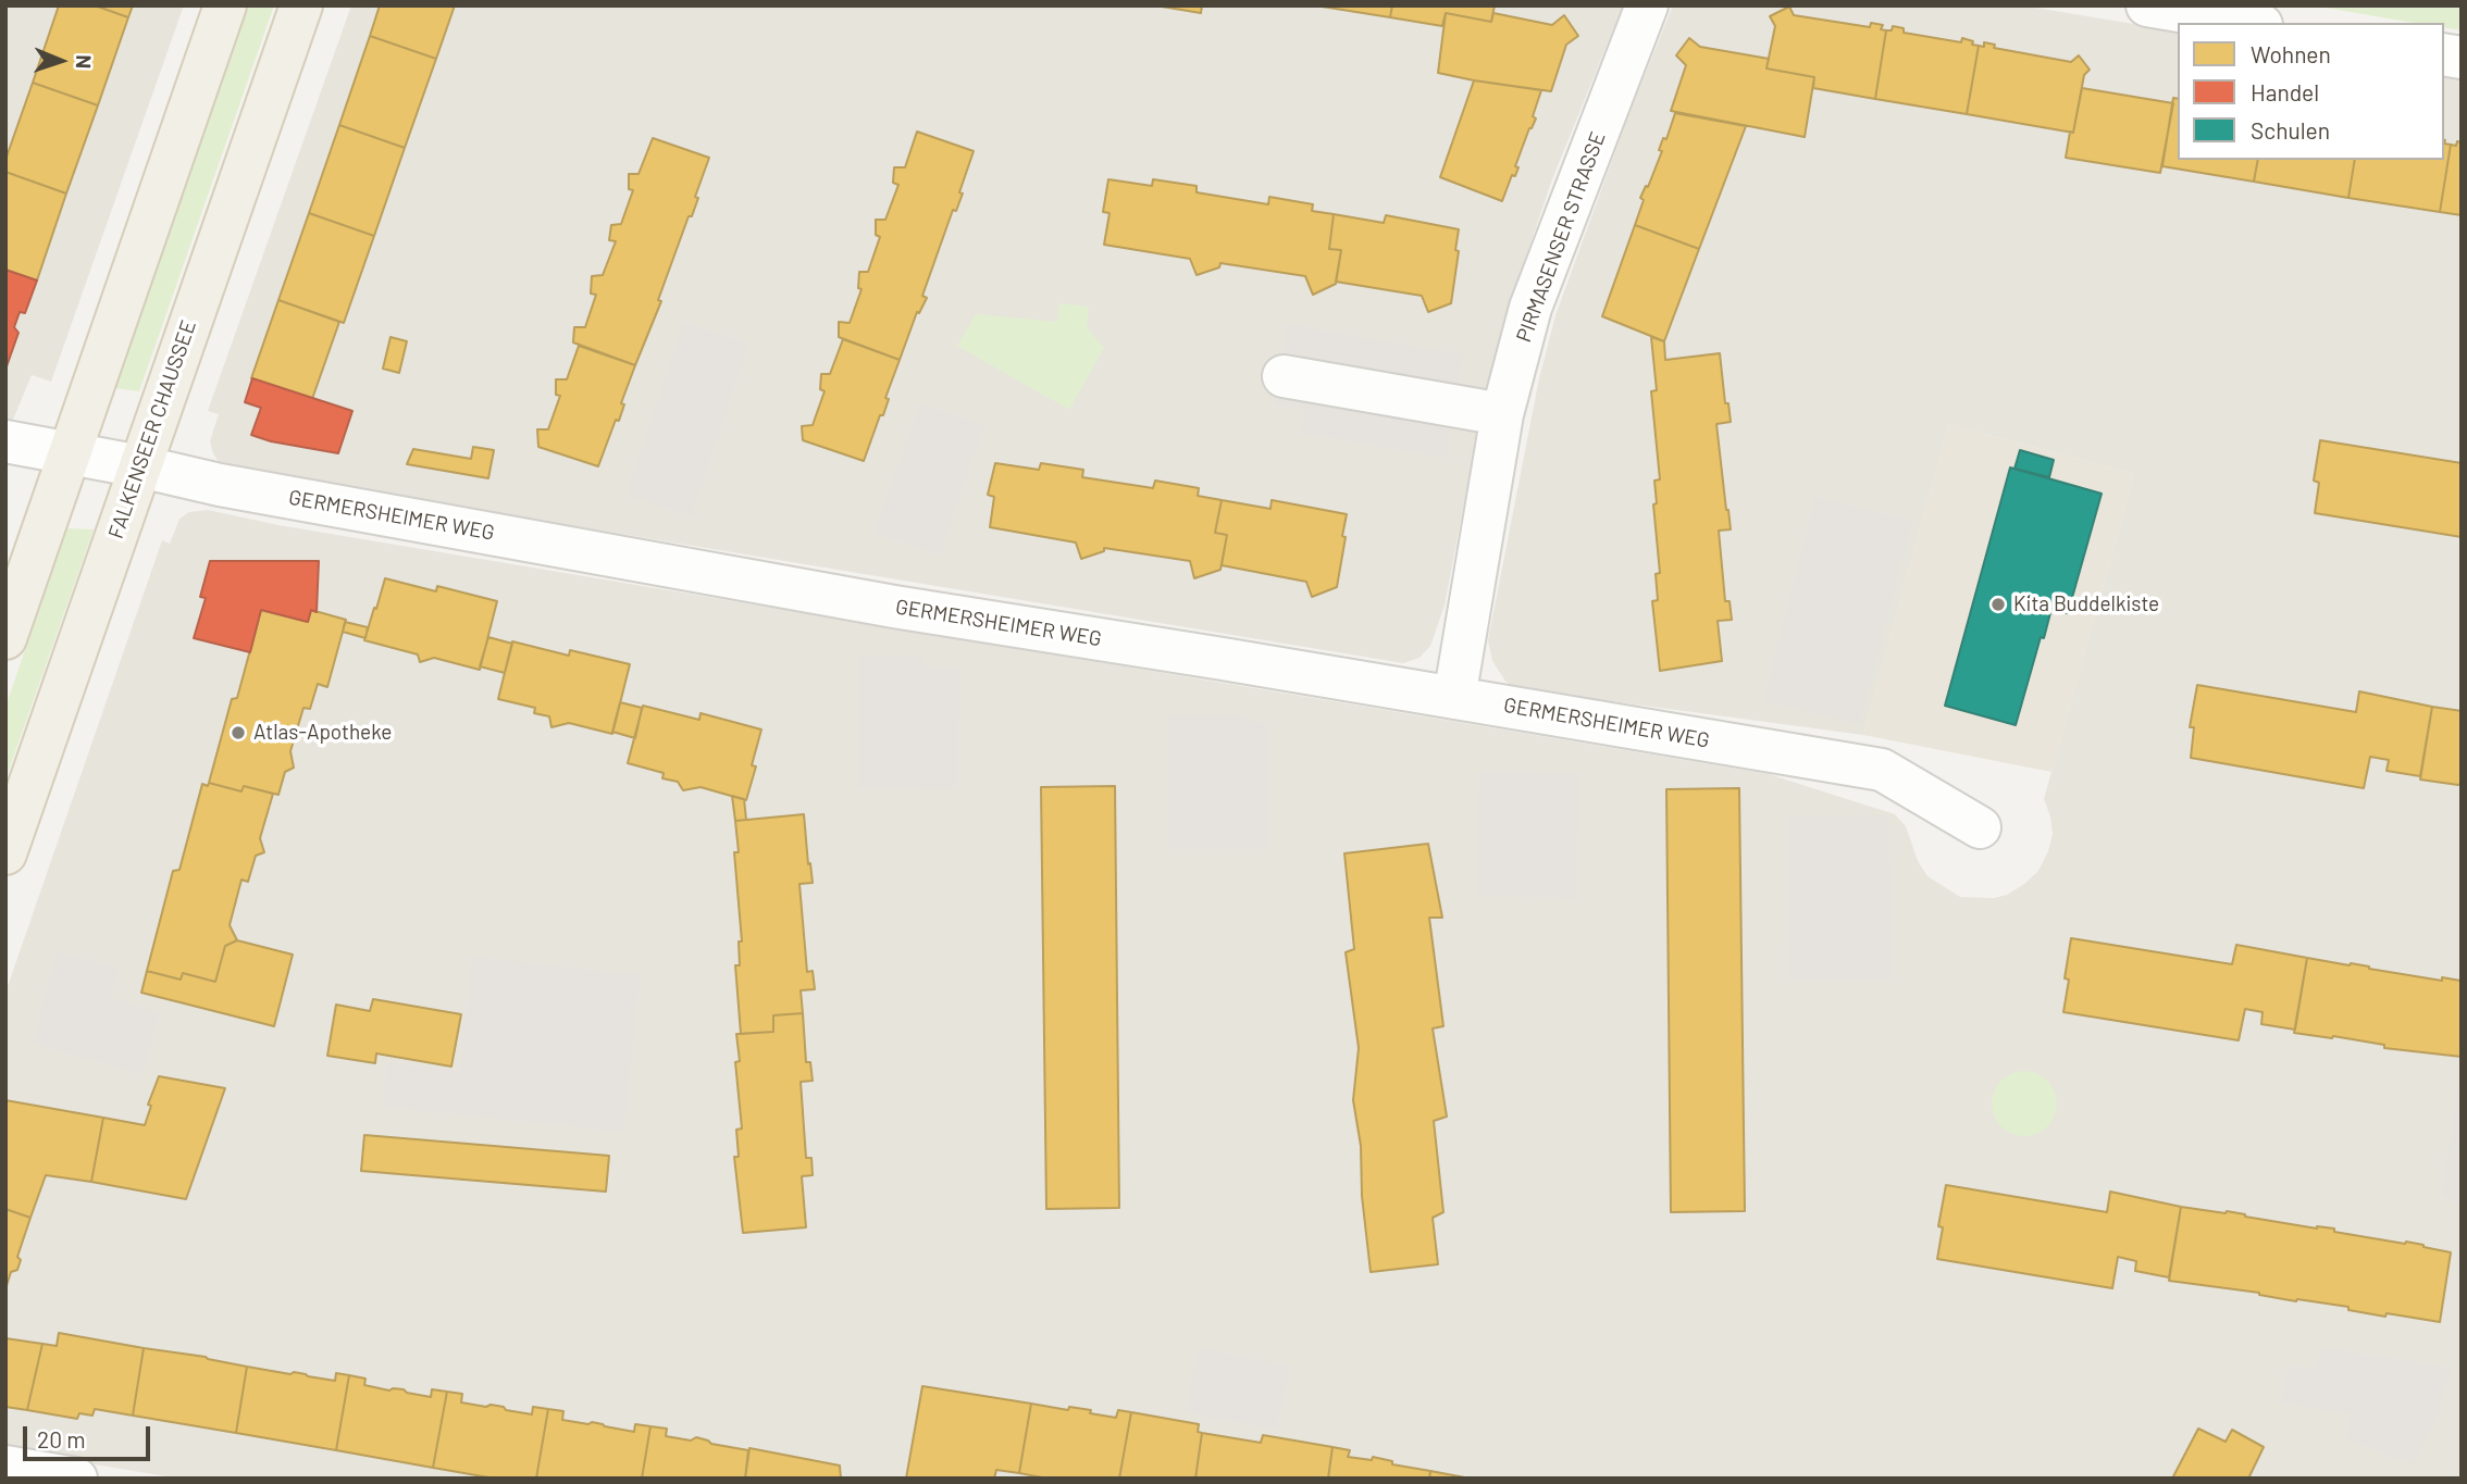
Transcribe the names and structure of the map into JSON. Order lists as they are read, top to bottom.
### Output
{
  "streets": {
    "main road": ["FALKENSEER CHAUSSEE"],
    "street": ["PIRMASENSER STRASSE", "GERMERSHEIMER WEG"]
  },
  "crossings": [
    ["PIRMASENSER STRASSE", "GERMERSHEIMER WEG"],
    ["FALKENSEER CHAUSSEE", "GERMERSHEIMER WEG"]
  ],
  "places": ["Kita Buddelkiste", "Atlas-Apotheke"],
  "legend": ["Wohnen", "Handel", "Schulen"],
  "scale_bar": "20 m",
  "north": "right"
}
